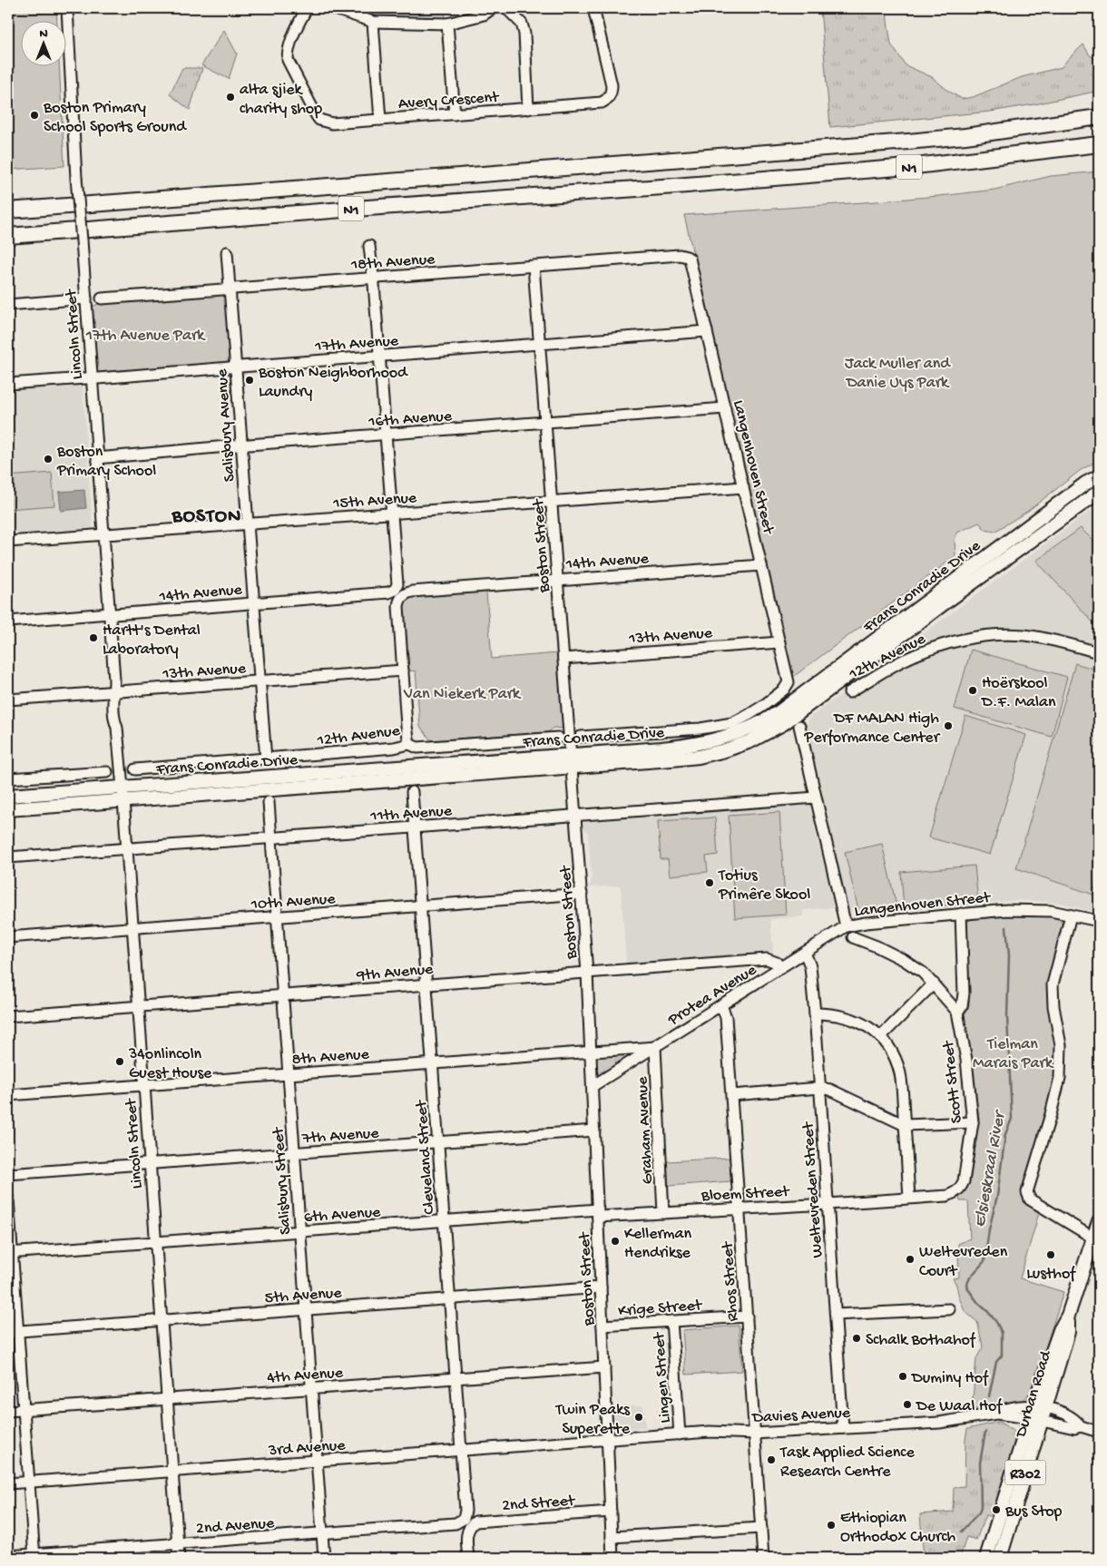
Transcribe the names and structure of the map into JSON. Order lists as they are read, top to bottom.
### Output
{
  "streets": {
    "highway": ["N1"],
    "main road": ["Frans Conradie Drive", "Durban Road", "R302"],
    "street": [
      "Avery Crescent",
      "18th Avenue",
      "Lincoln Street",
      "17th Avenue",
      "16th Avenue",
      "Salisbury Avenue",
      "Langenhoven Street",
      "15th Avenue",
      "Boston Street",
      "14th Avenue",
      "13th Avenue",
      "12th Avenue",
      "11th Avenue",
      "10th Avenue",
      "9th Avenue",
      "Protea Avenue",
      "8th Avenue",
      "Scott Street",
      "Graham Avenue",
      "7th Avenue",
      "Cleveland Street",
      "Salisbury Street",
      "Weltevreden Street",
      "Bloem Street",
      "6th Avenue",
      "Rhos Street",
      "5th Avenue",
      "Krige Street",
      "4th Avenue",
      "Lingen Street",
      "Davies Avenue",
      "3rd Avenue",
      "2nd Street",
      "2nd Avenue"
    ]
  },
  "crossings": [
    ["18th Avenue", "Salisbury Avenue"],
    ["18th Avenue", "Langenhoven Street"],
    ["18th Avenue", "Boston Street"],
    ["Lincoln Street", "17th Avenue"],
    ["Lincoln Street", "16th Avenue"],
    ["Lincoln Street", "15th Avenue"],
    ["Lincoln Street", "14th Avenue"],
    ["Lincoln Street", "Frans Conradie Drive"],
    ["Lincoln Street", "13th Avenue"],
    ["Lincoln Street", "11th Avenue"],
    ["Lincoln Street", "10th Avenue"],
    ["Lincoln Street", "9th Avenue"],
    ["Lincoln Street", "8th Avenue"],
    ["Lincoln Street", "7th Avenue"],
    ["Lincoln Street", "6th Avenue"],
    ["Lincoln Street", "5th Avenue"],
    ["Lincoln Street", "4th Avenue"],
    ["Lincoln Street", "3rd Avenue"],
    ["Lincoln Street", "2nd Avenue"],
    ["17th Avenue", "Salisbury Avenue"],
    ["17th Avenue", "Langenhoven Street"],
    ["17th Avenue", "Boston Street"],
    ["16th Avenue", "Salisbury Avenue"],
    ["16th Avenue", "Langenhoven Street"],
    ["16th Avenue", "Boston Street"],
    ["Salisbury Avenue", "15th Avenue"],
    ["Salisbury Avenue", "14th Avenue"],
    ["Salisbury Avenue", "13th Avenue"],
    ["Salisbury Avenue", "12th Avenue"],
    ["Langenhoven Street", "15th Avenue"],
    ["Langenhoven Street", "14th Avenue"],
    ["Langenhoven Street", "13th Avenue"],
    ["Langenhoven Street", "11th Avenue"],
    ["Langenhoven Street", "Protea Avenue"],
    ["Langenhoven Street", "Scott Street"],
    ["15th Avenue", "Boston Street"],
    ["Boston Street", "14th Avenue"],
    ["Boston Street", "Frans Conradie Drive"],
    ["Boston Street", "13th Avenue"],
    ["Boston Street", "11th Avenue"],
    ["Boston Street", "10th Avenue"],
    ["Boston Street", "9th Avenue"],
    ["Boston Street", "Protea Avenue"],
    ["Boston Street", "8th Avenue"],
    ["Boston Street", "7th Avenue"],
    ["Boston Street", "Bloem Street"],
    ["Boston Street", "6th Avenue"],
    ["Boston Street", "5th Avenue"],
    ["Boston Street", "Krige Street"],
    ["Boston Street", "4th Avenue"],
    ["Boston Street", "Davies Avenue"],
    ["Boston Street", "3rd Avenue"],
    ["Boston Street", "2nd Street"],
    ["11th Avenue", "Cleveland Street"],
    ["11th Avenue", "Salisbury Street"],
    ["10th Avenue", "Cleveland Street"],
    ["10th Avenue", "Salisbury Street"],
    ["9th Avenue", "Protea Avenue"],
    ["9th Avenue", "Cleveland Street"],
    ["9th Avenue", "Salisbury Street"],
    ["Protea Avenue", "8th Avenue"],
    ["Protea Avenue", "Graham Avenue"],
    ["Protea Avenue", "Weltevreden Street"],
    ["Protea Avenue", "Rhos Street"],
    ["8th Avenue", "Graham Avenue"],
    ["8th Avenue", "Cleveland Street"],
    ["8th Avenue", "Salisbury Street"],
    ["Scott Street", "Bloem Street"],
    ["Graham Avenue", "Bloem Street"],
    ["7th Avenue", "Cleveland Street"],
    ["7th Avenue", "Salisbury Street"],
    ["Cleveland Street", "6th Avenue"],
    ["Cleveland Street", "5th Avenue"],
    ["Cleveland Street", "4th Avenue"],
    ["Cleveland Street", "3rd Avenue"],
    ["Cleveland Street", "2nd Street"],
    ["Cleveland Street", "2nd Avenue"],
    ["Salisbury Street", "6th Avenue"],
    ["Salisbury Street", "5th Avenue"],
    ["Salisbury Street", "4th Avenue"],
    ["Salisbury Street", "3rd Avenue"],
    ["Salisbury Street", "2nd Avenue"],
    ["Weltevreden Street", "Bloem Street"],
    ["Weltevreden Street", "Davies Avenue"],
    ["Bloem Street", "6th Avenue"],
    ["Bloem Street", "Rhos Street"],
    ["Rhos Street", "Krige Street"],
    ["Rhos Street", "Davies Avenue"],
    ["Krige Street", "Lingen Street"],
    ["Lingen Street", "Davies Avenue"],
    ["Durban Road", "Davies Avenue"],
    ["Davies Avenue", "3rd Avenue"],
    ["2nd Street", "2nd Avenue"]
  ],
  "districts": ["BOSTON"],
  "water": ["Elsieskraal River"],
  "parks": [
    "17th Avenue Park",
    "Jack Muller and Danie Uys Park",
    "Van Niekerk Park",
    "Tielman Marais Park"
  ],
  "places": [
    "alta sjiek charity shop",
    "Boston Primary School Sports Ground",
    "Boston Neighborhood Laundry",
    "Boston Primary School",
    "Hartt's Dental Laboratory",
    "Hoërskool D.F. Malan",
    "DF MALAN High Performance Center",
    "Totius Primêre Skool",
    "34onlincoln Guest House",
    "Kellerman Hendrikse",
    "Lusthof",
    "Weltevreden Court",
    "Schalk Bothahof",
    "Duminy Hof",
    "De Waal Hof",
    "Twin Peaks Superette",
    "Task Applied Science Research Centre",
    "Bus Stop",
    "Ethiopian Orthodox Church"
  ],
  "north": "top"
}
